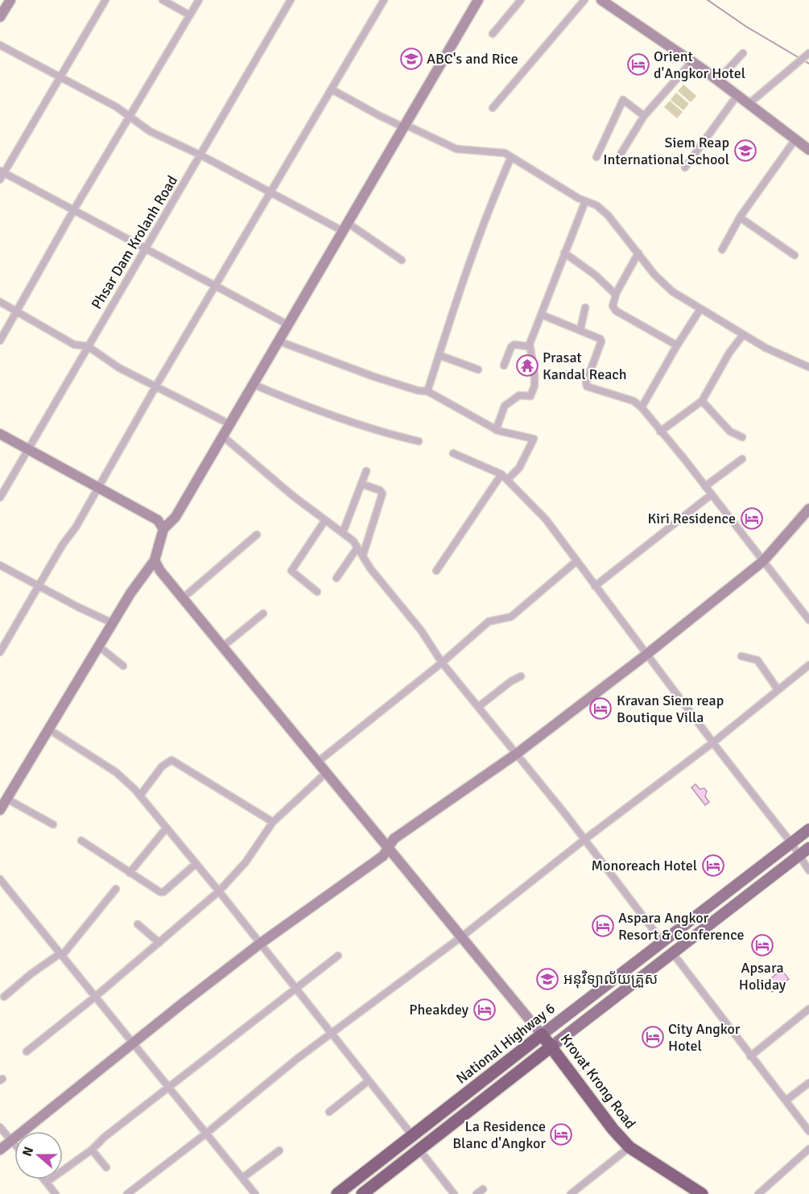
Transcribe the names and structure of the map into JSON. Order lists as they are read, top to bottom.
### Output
{
  "streets": {
    "highway": ["National Highway 6", "Krovat Krong Road"],
    "street": ["Phsar Dam Krolanh Road"]
  },
  "crossings": [
    ["National Highway 6", "Krovat Krong Road"]
  ],
  "places": {
    "school or university": ["ABC's and Rice", "Siem Reap International School", "អនុវិទ្យាល័យគ្រួស"],
    "hotel": [
      "Orient d'Angkor Hotel",
      "Kiri Residence",
      "Kravan Siem reap Boutique Villa",
      "Monoreach Hotel",
      "Aspara Angkor Resort & Conference",
      "Apsara Holiday",
      "Pheakdey",
      "City Angkor Hotel",
      "La Residence Blanc d'Angkor"
    ],
    "temple": ["Prasat Kandal Reach"]
  },
  "north": "left"
}
